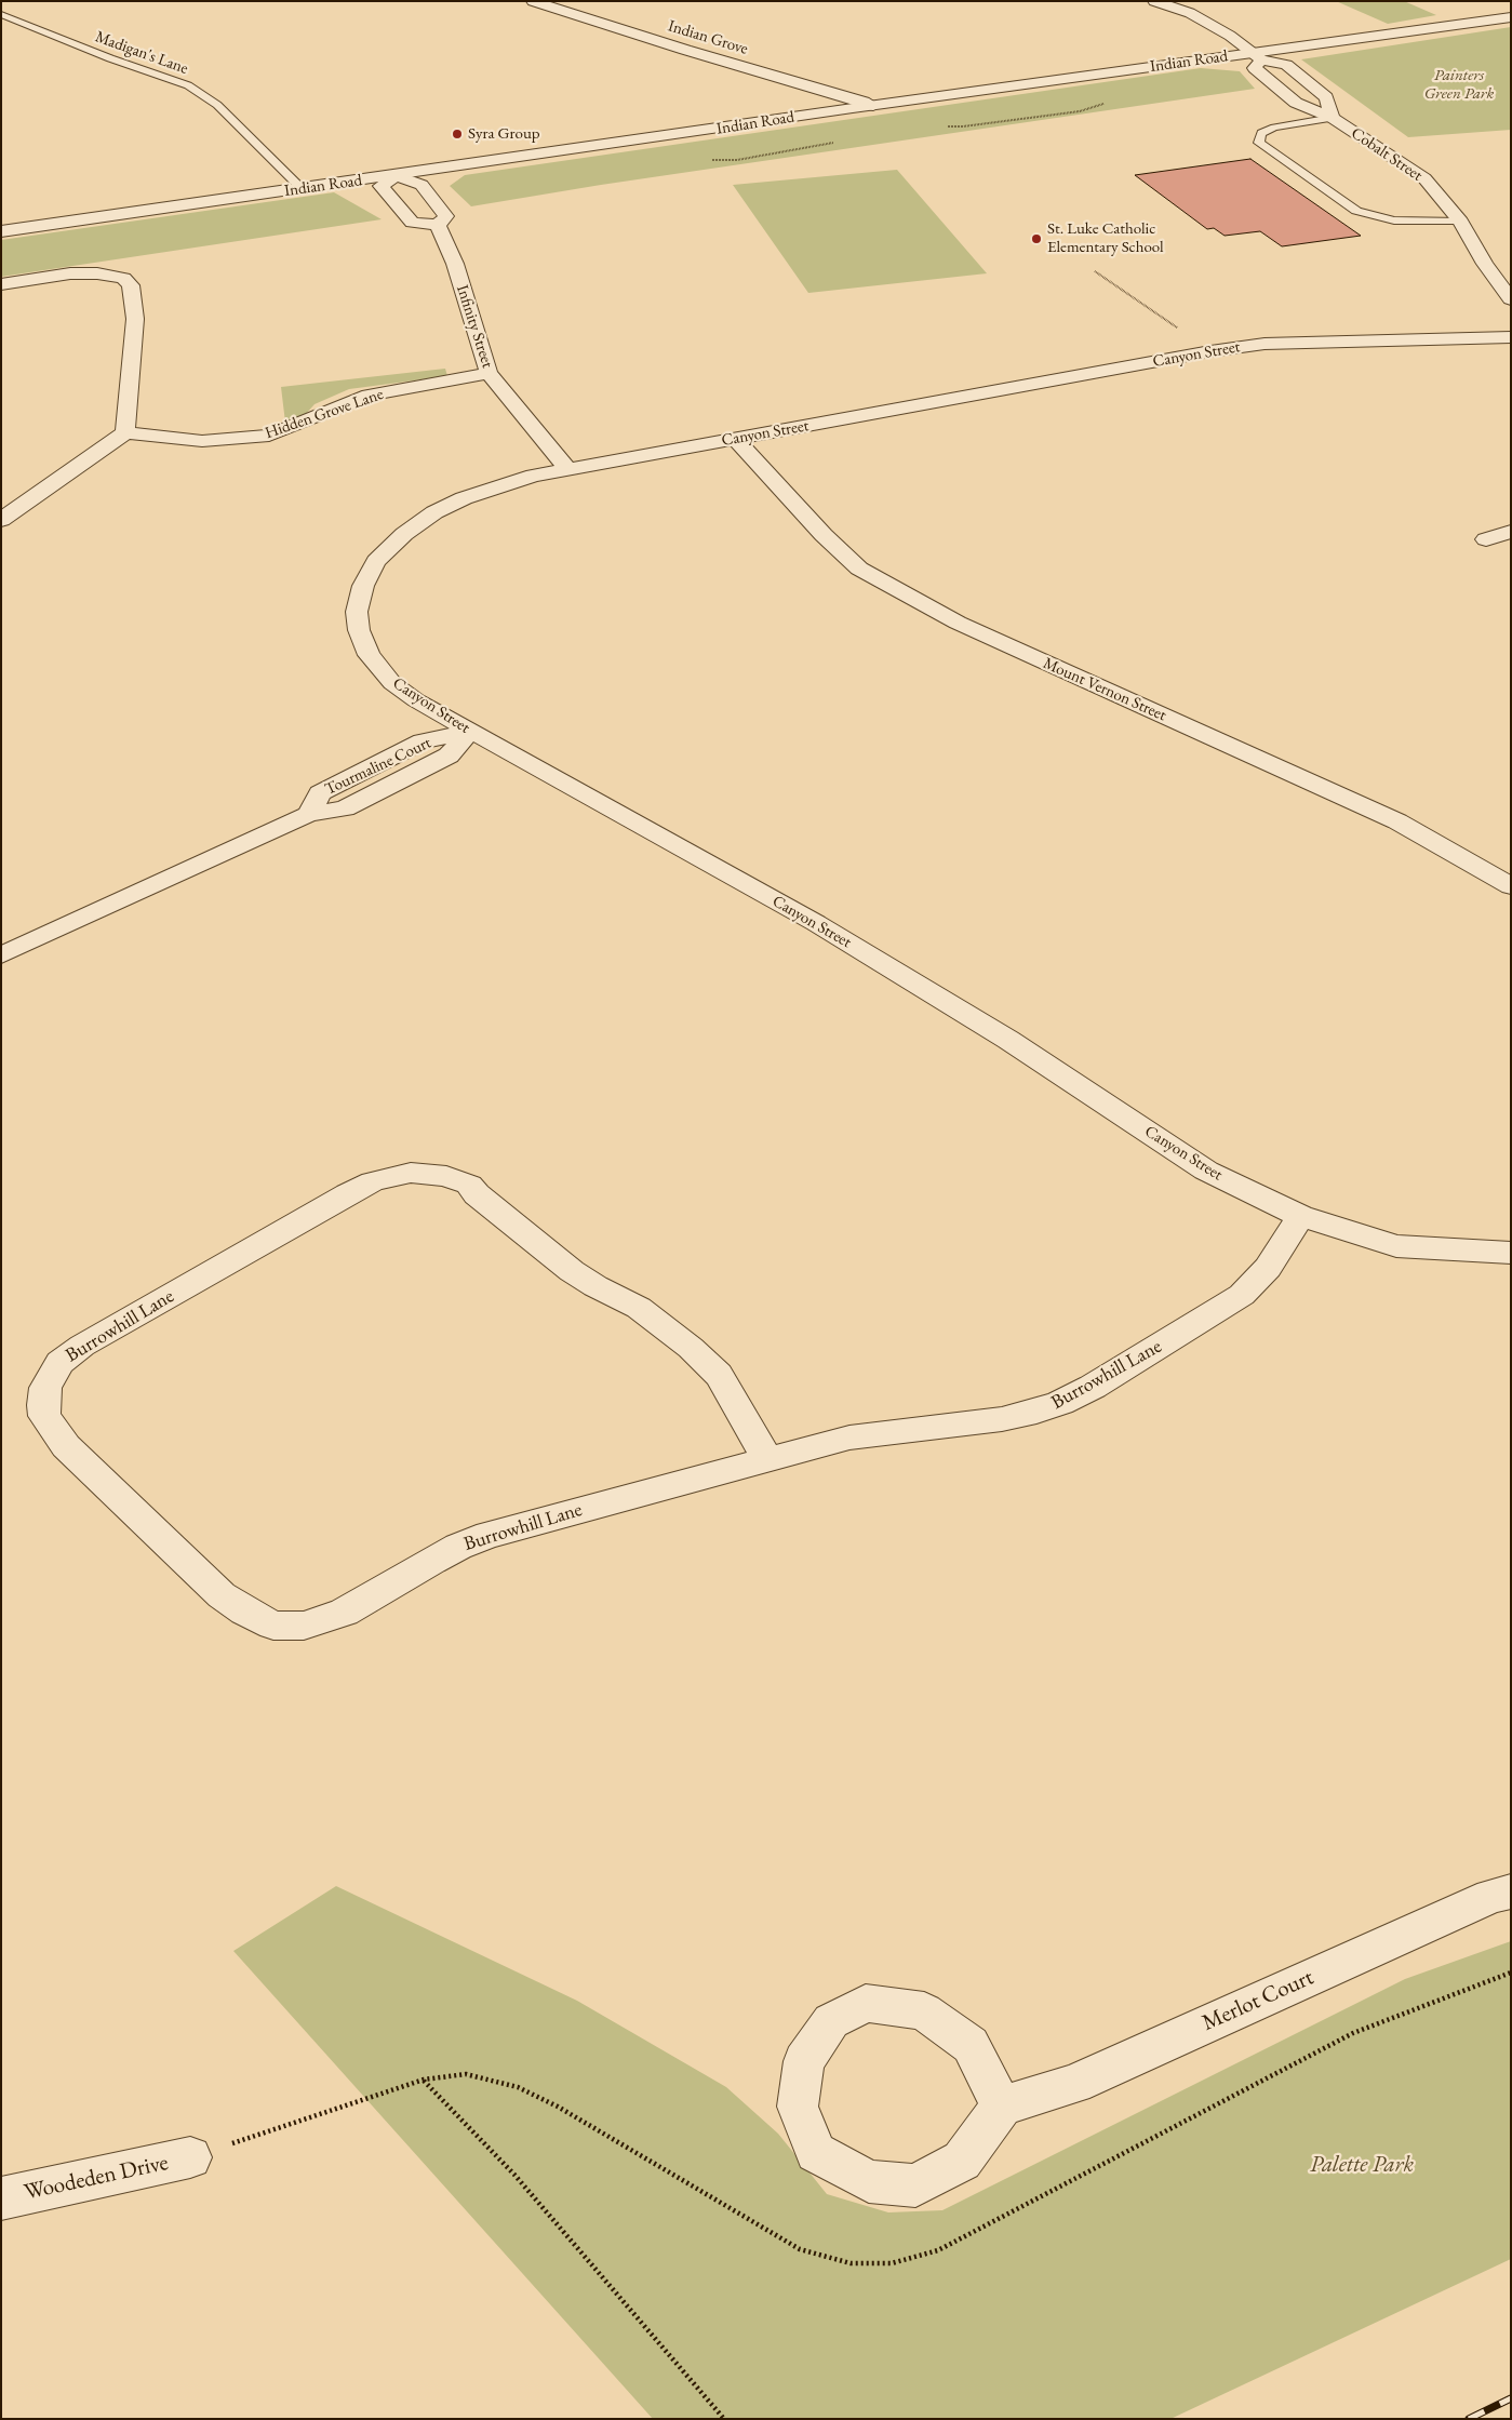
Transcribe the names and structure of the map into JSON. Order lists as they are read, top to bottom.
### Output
{
  "streets": {
    "street": [
      "Indian Grove",
      "Indian Road",
      "Cobalt Street",
      "Infinity Street",
      "Canyon Street",
      "Hidden Grove Lane",
      "Mount Vernon Street",
      "Tourmaline Court",
      "Burrowhill Lane",
      "Merlot Court",
      "Woodeden Drive"
    ],
    "lane": ["Madigan's Lane"]
  },
  "crossings": [
    ["Indian Grove", "Indian Road"],
    ["Madigan's Lane", "Indian Road"],
    ["Indian Road", "Cobalt Street"],
    ["Indian Road", "Infinity Street"],
    ["Infinity Street", "Canyon Street"],
    ["Infinity Street", "Hidden Grove Lane"],
    ["Canyon Street", "Mount Vernon Street"],
    ["Canyon Street", "Tourmaline Court"],
    ["Canyon Street", "Burrowhill Lane"]
  ],
  "parks": ["Painters Green Park", "Palette Park"],
  "places": ["Syra Group", "St. Luke Catholic Elementary School"]
}
